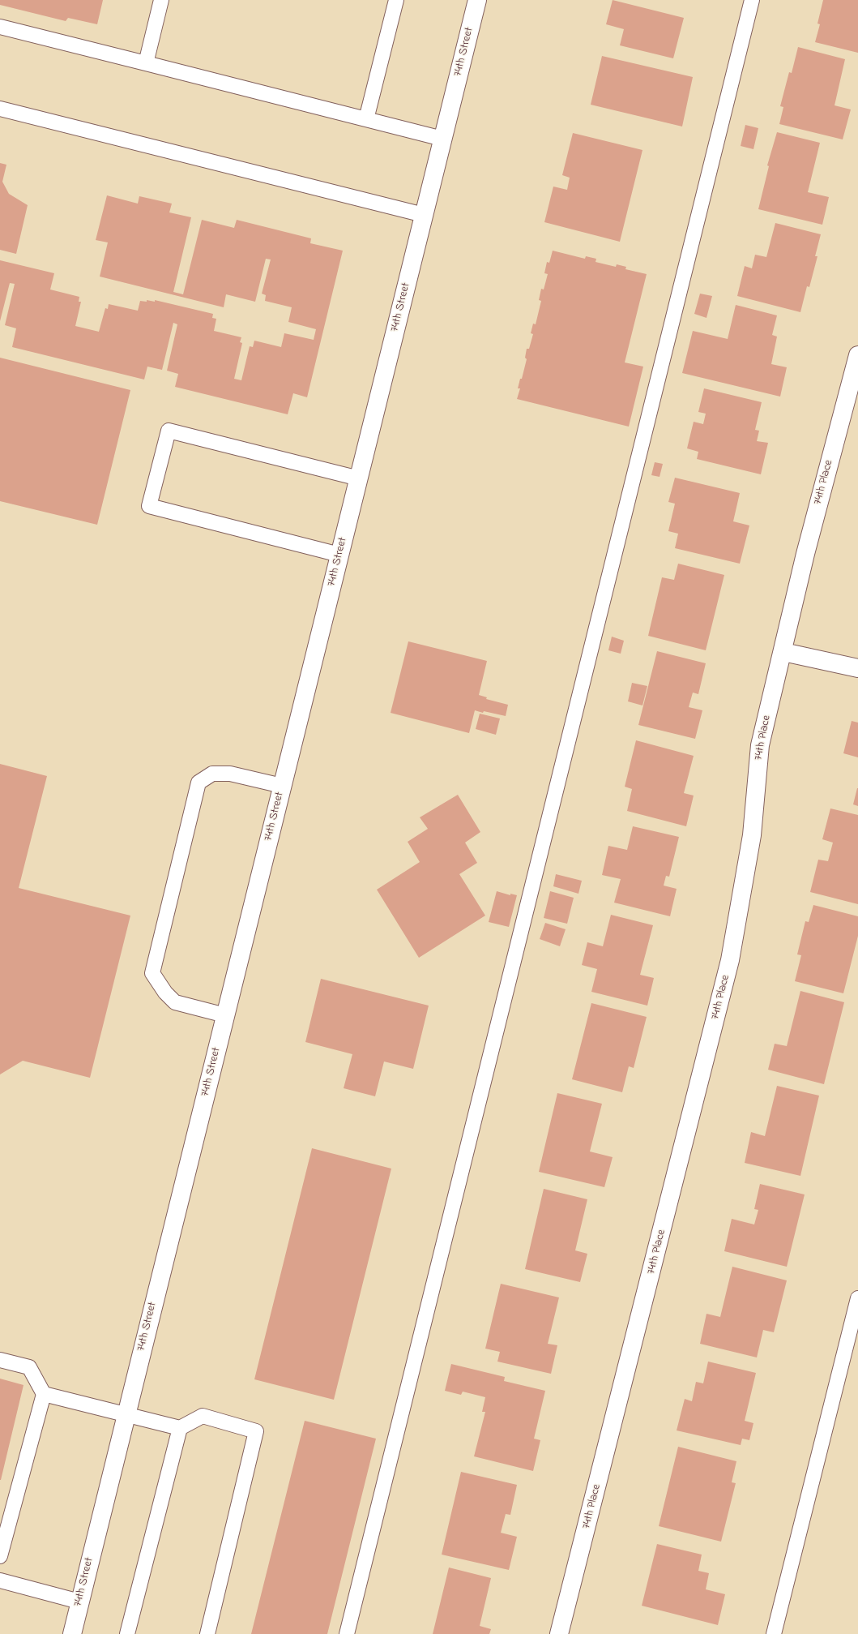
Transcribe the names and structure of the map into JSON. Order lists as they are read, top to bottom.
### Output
{
  "streets": {
    "street": ["74th Street", "74th Place"]
  }
}
